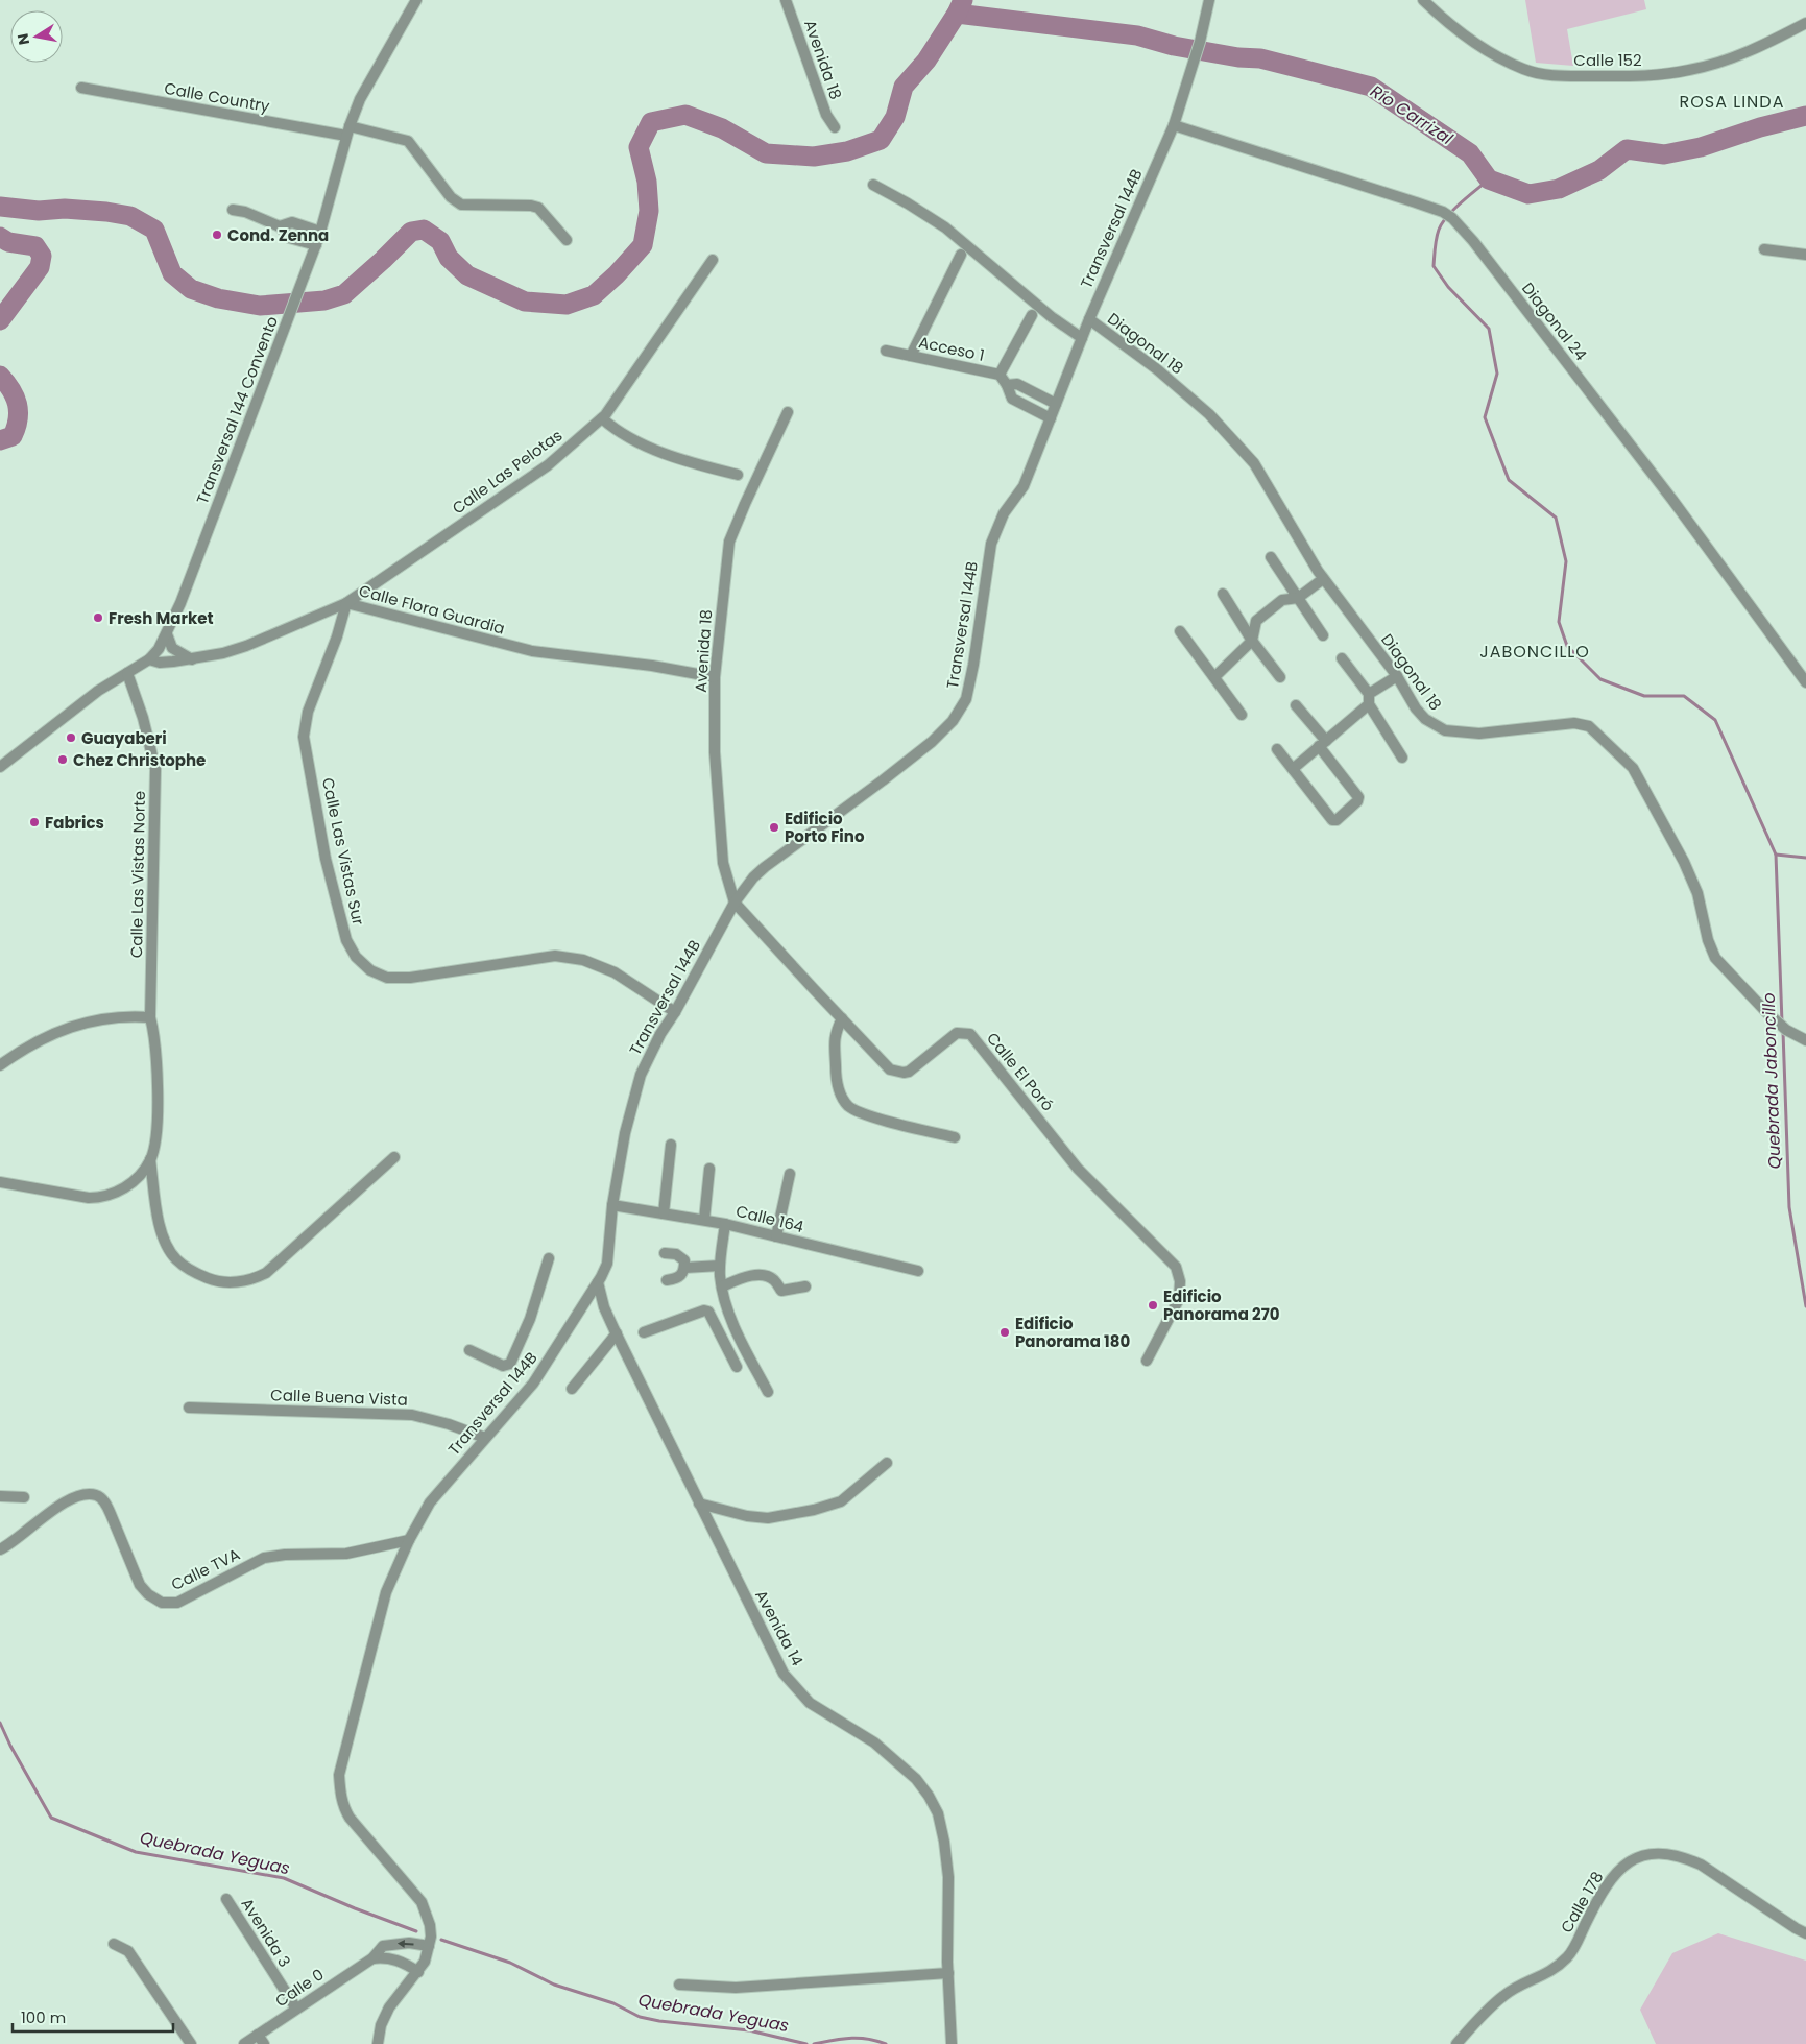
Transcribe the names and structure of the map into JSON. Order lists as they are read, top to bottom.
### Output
{
  "streets": {
    "street": [
      "Avenida 18",
      "Calle 152",
      "Calle Country",
      "Transversal 144B",
      "Diagonal 24",
      "Diagonal 18",
      "Acceso 1",
      "Transversal 144 Convento",
      "Calle Las Pelotas",
      "Calle Flora Guardia",
      "Calle Las Vistas Sur",
      "Calle Las Vistas Norte",
      "Calle El Poró",
      "Calle 164",
      "Calle Buena Vista",
      "Calle TVA",
      "Avenida 14",
      "Calle 178",
      "Avenida 3",
      "Calle 0"
    ]
  },
  "crossings": [
    ["Avenida 18", "Transversal 144B"],
    ["Avenida 18", "Calle Flora Guardia"],
    ["Avenida 18", "Calle El Poró"],
    ["Calle Country", "Transversal 144 Convento"],
    ["Transversal 144B", "Diagonal 24"],
    ["Transversal 144B", "Diagonal 18"],
    ["Transversal 144B", "Acceso 1"],
    ["Transversal 144B", "Calle Las Vistas Sur"],
    ["Transversal 144B", "Calle El Poró"],
    ["Transversal 144B", "Calle 164"],
    ["Transversal 144B", "Calle Buena Vista"],
    ["Transversal 144B", "Calle TVA"],
    ["Transversal 144B", "Avenida 14"],
    ["Transversal 144B", "Calle 0"],
    ["Transversal 144 Convento", "Calle Flora Guardia"],
    ["Transversal 144 Convento", "Calle Las Vistas Norte"],
    ["Calle Las Pelotas", "Calle Flora Guardia"],
    ["Calle Las Pelotas", "Calle Las Vistas Sur"],
    ["Calle Flora Guardia", "Calle Las Vistas Sur"],
    ["Avenida 3", "Calle 0"]
  ],
  "districts": ["ROSA LINDA", "JABONCILLO"],
  "water": ["Río Carrizal", "Quebrada Jaboncillo", "Quebrada Yeguas"],
  "places": [
    "Cond. Zenna",
    "Fresh Market",
    "Guayaberi",
    "Chez Christophe",
    "Fabrics",
    "Edificio Porto Fino",
    "Edificio Panorama 270",
    "Edificio Panorama 180"
  ],
  "scale_bar": "100 m",
  "north": "left"
}
